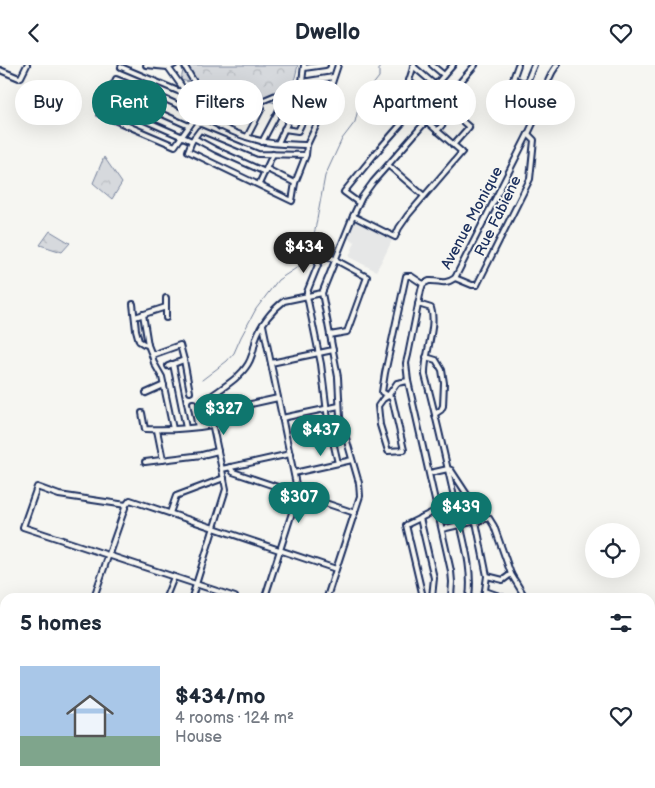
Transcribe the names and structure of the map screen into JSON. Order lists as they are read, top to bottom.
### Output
{
  "streets": {
    "street": ["Rue Fabiene", "Avenue Monique"]
  },
  "crossings": [
    ["Rue Fabiene", "Avenue Monique"]
  ],
  "page": {
    "header": "Dwello",
    "chip": [
      "Buy",
      "Rent",
      "Filters",
      "New",
      "Apartment",
      "House"
    ],
    "price": [
      "$434",
      "$327",
      "$437",
      "$307",
      "$439"
    ],
    "heading": "5 homes",
    "list": [
      {
        "name": "$434/mo",
        "note": "4 rooms · 124 m² · House"
      }
    ]
  }
}
